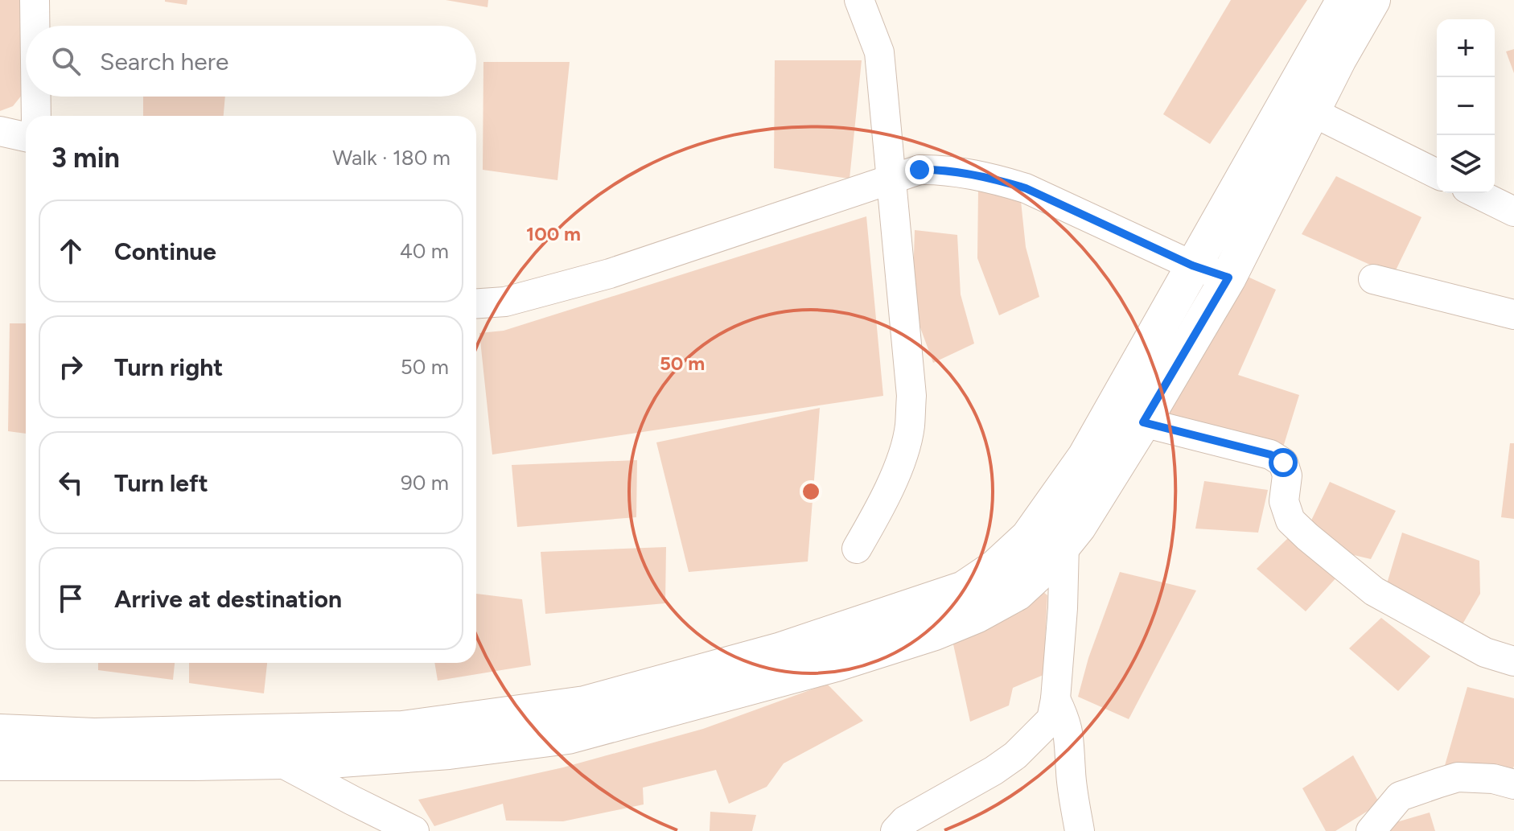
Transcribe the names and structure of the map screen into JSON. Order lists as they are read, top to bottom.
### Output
{
  "page": {
    "map_buttons": ["+", "−"],
    "search": "Search here",
    "heading": ["3 min", "Walk · 180 m"],
    "list": [
      ["Continue", "40 m"],
      ["Turn right", "50 m"],
      ["Turn left", "90 m"],
      "Arrive at destination"
    ]
  },
  "rings": ["100 m", "50 m"]
}
